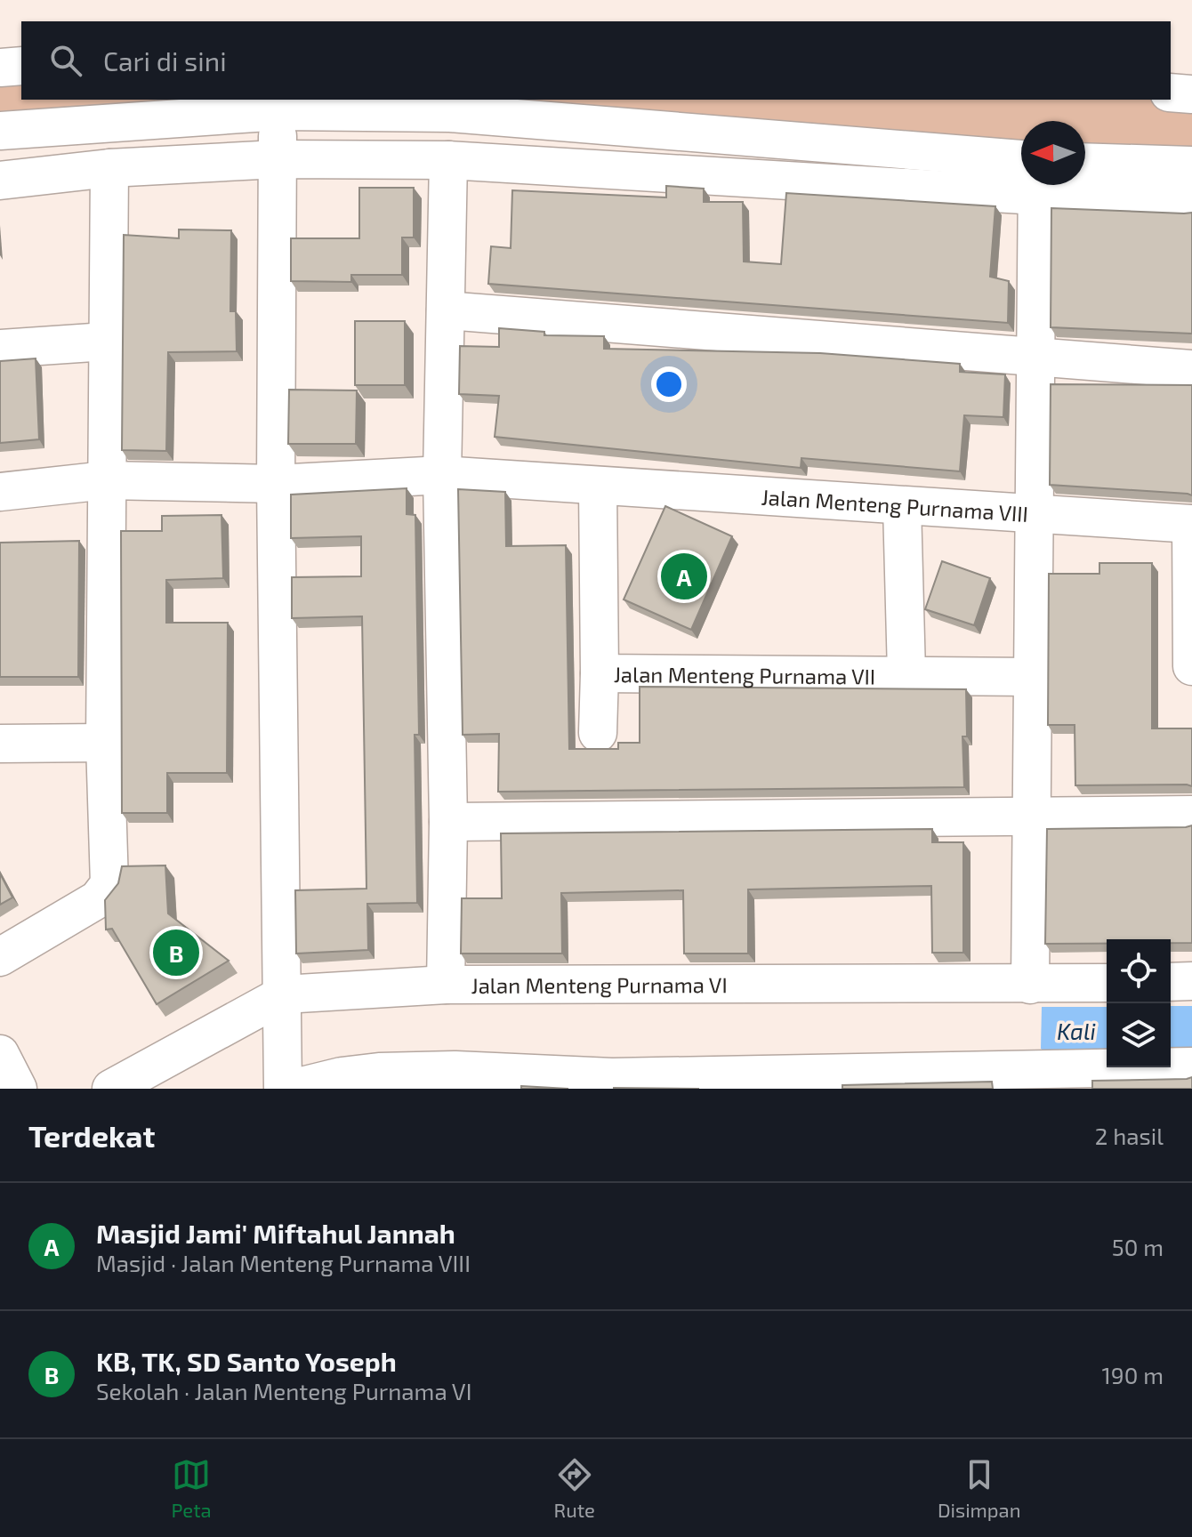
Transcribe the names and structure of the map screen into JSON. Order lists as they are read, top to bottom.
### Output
{
  "streets": {
    "street": ["Jalan Menteng Purnama VIII", "Jalan Menteng Purnama VII", "Jalan Menteng Purnama VI"]
  },
  "crossings": [
    ["Jalan Menteng Purnama VIII", "Jalan Menteng Purnama VII"]
  ],
  "water": ["Kali"],
  "north": "left",
  "page": {
    "search": "Cari di sini",
    "pins": ["A", "B"],
    "heading": ["Terdekat", "2 hasil"],
    "list": [
      {
        "mark": "A",
        "name": "Masjid Jami' Miftahul Jannah",
        "note": "Masjid · Jalan Menteng Purnama VIII",
        "value": "50 m"
      },
      {
        "mark": "B",
        "name": "KB, TK, SD Santo Yoseph",
        "note": "Sekolah · Jalan Menteng Purnama VI",
        "value": "190 m"
      }
    ],
    "nav": ["Peta", "Rute", "Disimpan"]
  }
}
